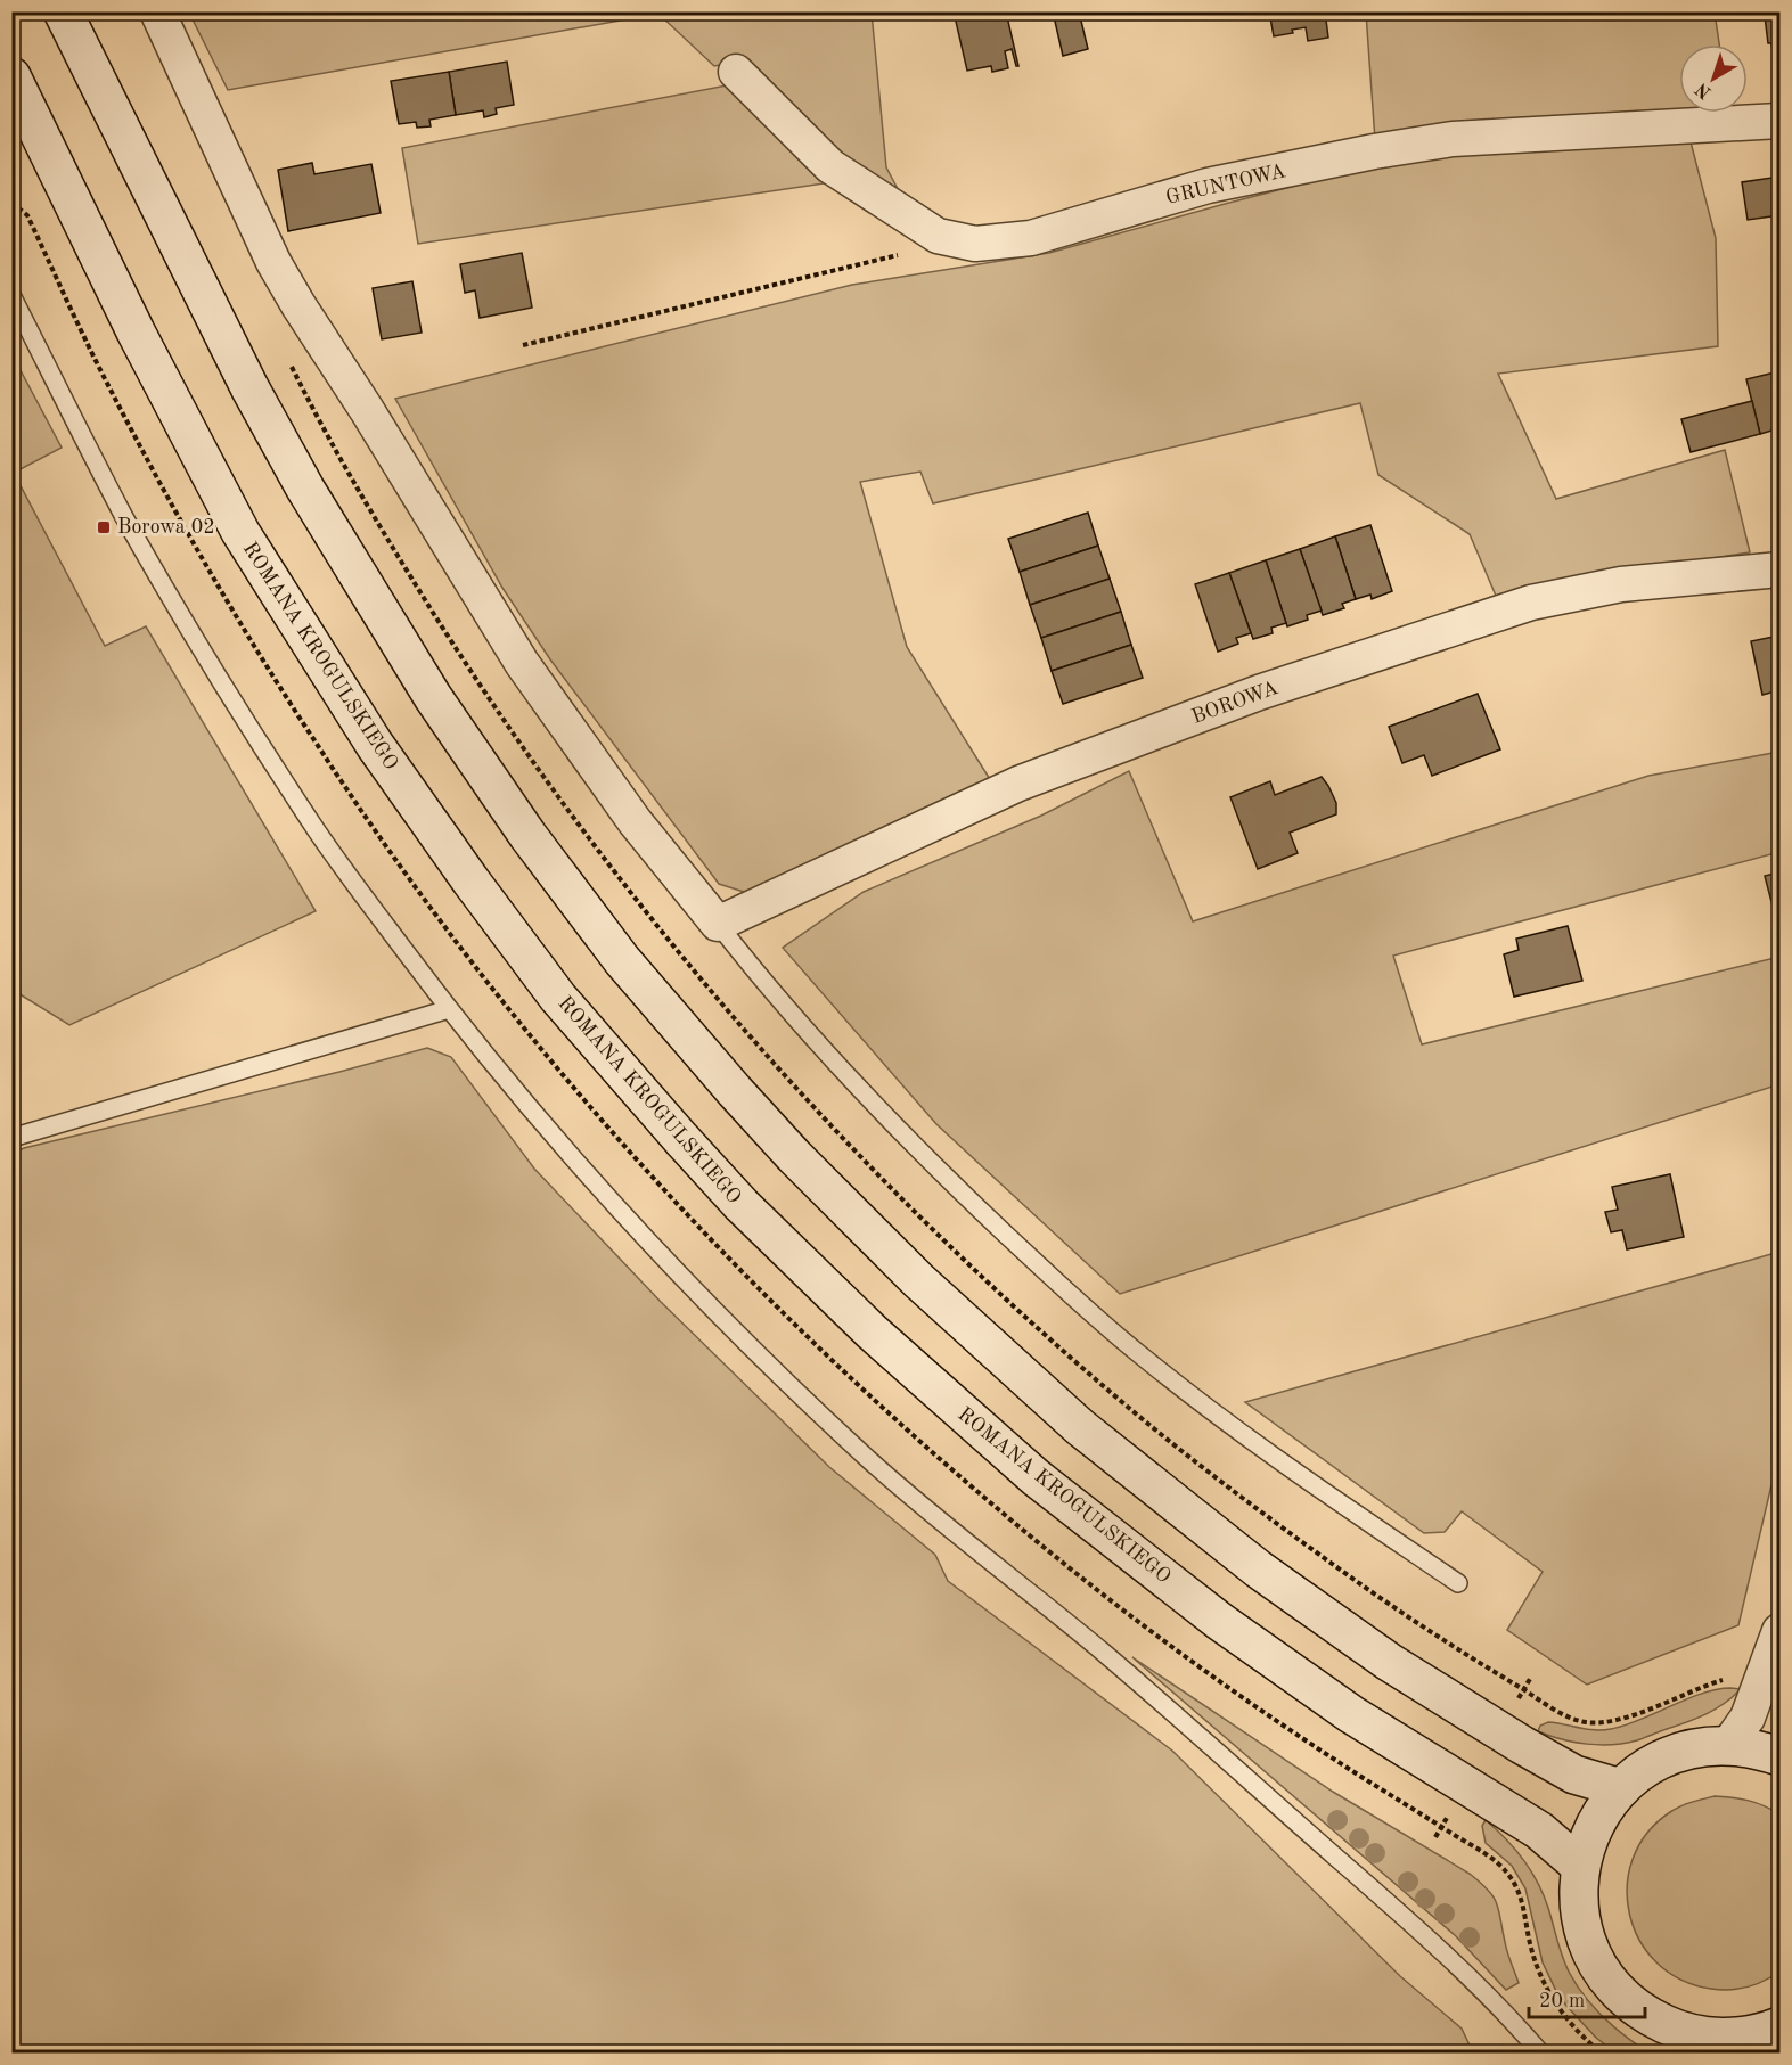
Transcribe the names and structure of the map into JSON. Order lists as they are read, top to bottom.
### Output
{
  "streets": {
    "main road": ["ROMANA KROGULSKIEGO"],
    "street": ["GRUNTOWA", "BOROWA"]
  },
  "places": {
    "transit": ["Borowa 02"]
  },
  "scale_bar": "20 m",
  "north": "bottom left"
}
